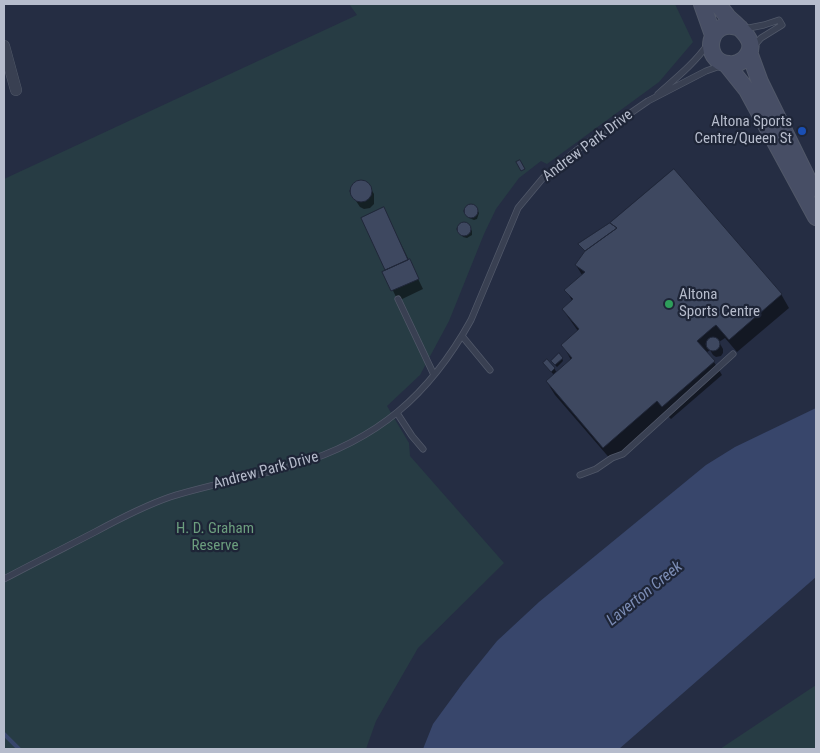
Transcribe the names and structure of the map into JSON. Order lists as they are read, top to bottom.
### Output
{
  "streets": {
    "lane": ["Andrew Park Drive"]
  },
  "water": ["Laverton Creek"],
  "parks": ["H. D. Graham Reserve"],
  "places": ["Altona Sports Centre/Queen St", "Altona Sports Centre"]
}
